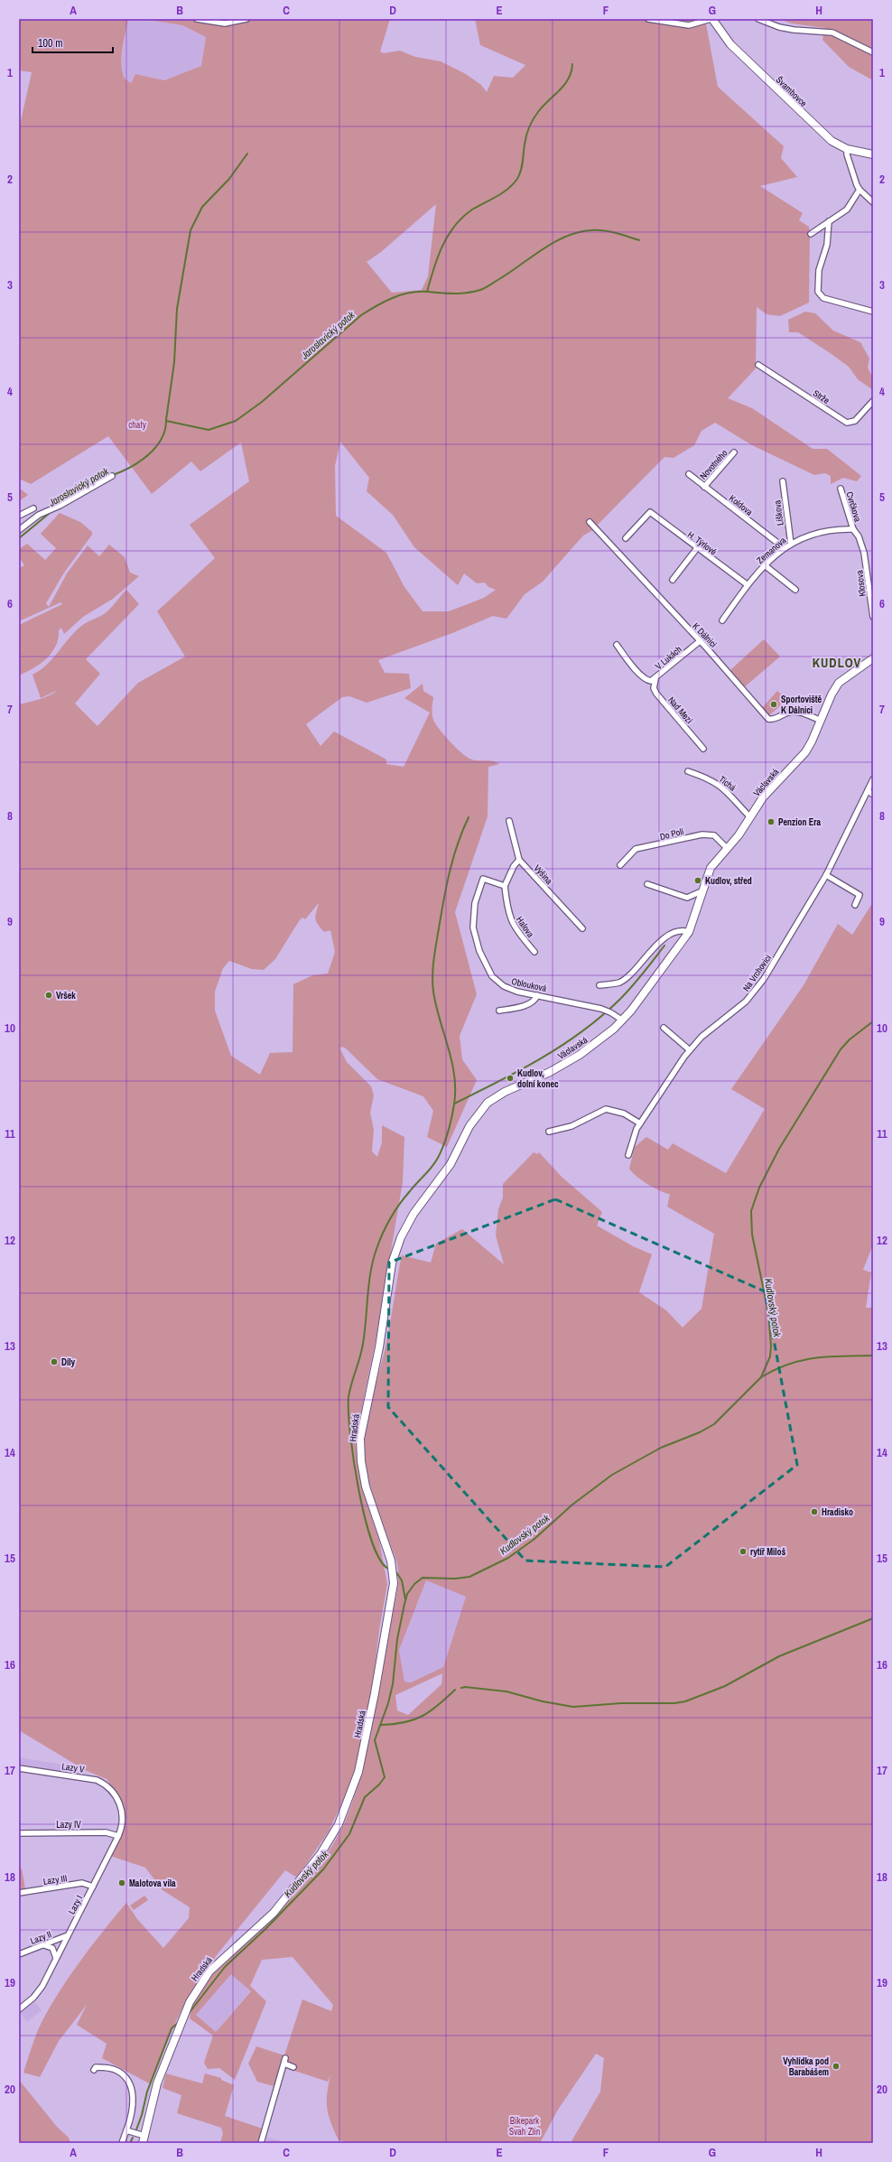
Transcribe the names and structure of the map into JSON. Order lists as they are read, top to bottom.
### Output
{
  "streets": {
    "street": [
      "Švambovce",
      "Strže",
      "Novotného",
      "Koldova",
      "Cvrčkova",
      "Liškova",
      "H. Týrlové",
      "Zemanova",
      "Klosova",
      "K Dálnici",
      "V Lukách",
      "Nad Mezí",
      "Václavská",
      "Tichá",
      "Do Polí",
      "Výšina",
      "Halova",
      "Na Vrchovici",
      "Oblouková",
      "Hradská",
      "Lazy V",
      "Lazy IV",
      "Lazy III",
      "Lazy I",
      "Lazy II"
    ]
  },
  "crossings": [
    ["Novotného", "Koldova"],
    ["Koldova", "Zemanova"],
    ["Cvrčkova", "Zemanova"],
    ["Cvrčkova", "Klosova"],
    ["Liškova", "Zemanova"],
    ["H. Týrlové", "Zemanova"],
    ["Zemanova", "Klosova"],
    ["K Dálnici", "V Lukách"],
    ["K Dálnici", "Václavská"],
    ["V Lukách", "Nad Mezí"],
    ["Václavská", "Tichá"],
    ["Václavská", "Do Polí"],
    ["Václavská", "Oblouková"],
    ["Václavská", "Hradská"],
    ["Halova", "Oblouková"],
    ["Lazy V", "Lazy I"],
    ["Lazy IV", "Lazy I"],
    ["Lazy III", "Lazy I"],
    ["Lazy I", "Lazy II"]
  ],
  "districts": ["KUDLOV"],
  "water": ["Jaroslavický potok", "Kudlovský potok"],
  "parks": ["chaty", "Bikepark Svah Zlín"],
  "places": [
    "Sportoviště K Dálnici",
    "Penzion Era",
    "Kudlov, střed",
    "Vršek",
    "Kudlov, dolní konec",
    "Díly",
    "Hradisko",
    "rytíř Miloš",
    "Malotova vila",
    "Vyhlídka pod Barabášem"
  ],
  "scale_bar": "100 m",
  "grid": {
    "columns": [
      "A",
      "B",
      "C",
      "D",
      "E",
      "F",
      "G",
      "H"
    ],
    "rows": [
      "1",
      "2",
      "3",
      "4",
      "5",
      "6",
      "7",
      "8",
      "9",
      "10",
      "11",
      "12",
      "13",
      "14",
      "15",
      "16",
      "17",
      "18",
      "19",
      "20"
    ]
  }
}
